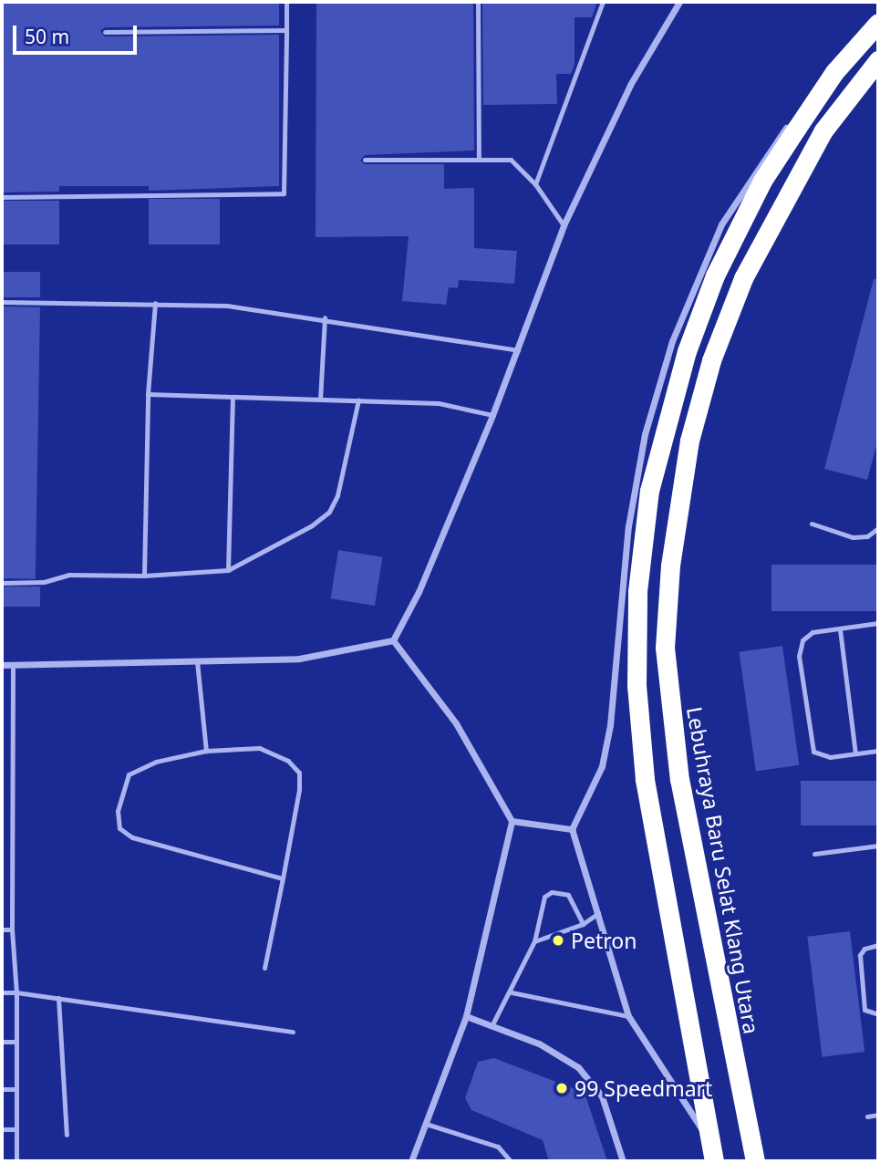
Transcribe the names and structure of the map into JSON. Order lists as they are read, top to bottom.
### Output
{
  "streets": {
    "highway": ["Lebuhraya Baru Selat Klang Utara"]
  },
  "places": ["Petron", "99 Speedmart"],
  "scale_bar": "50 m"
}
